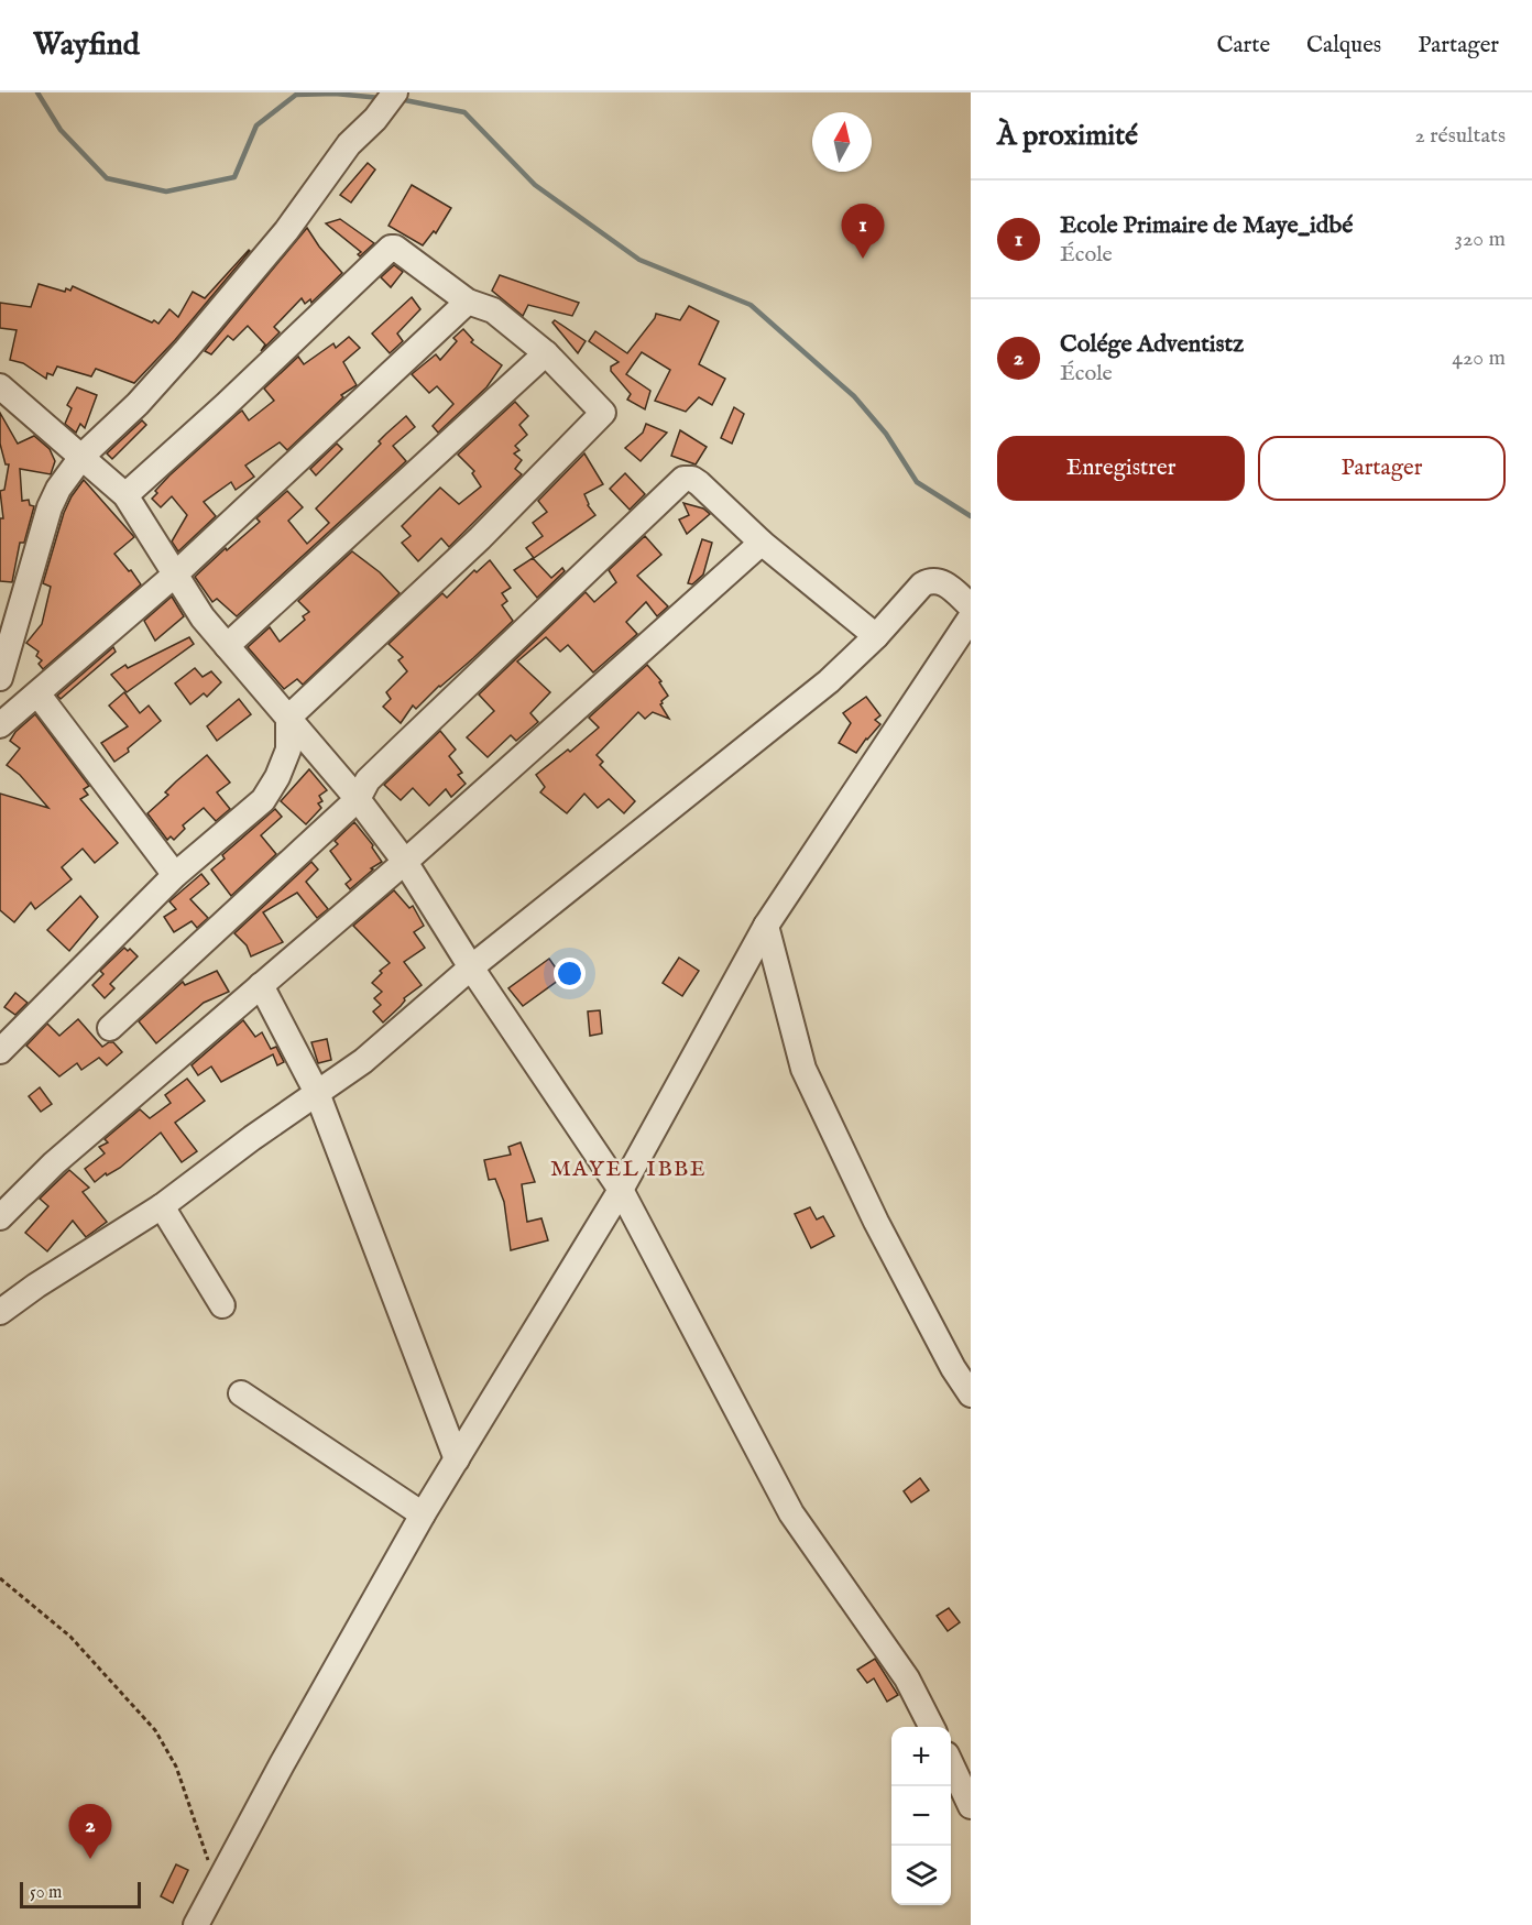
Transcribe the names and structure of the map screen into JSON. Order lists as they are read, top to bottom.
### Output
{
  "districts": ["MAYEL IBBE"],
  "scale_bar": "50 m",
  "north": "top",
  "page": {
    "header": "Wayfind",
    "nav": ["Carte", "Calques", "Partager"],
    "heading": ["À proximité", "2 résultats"],
    "list": [
      {
        "mark": "1",
        "name": "Ecole Primaire de Maye_idbé",
        "note": "École",
        "value": "320 m"
      },
      {
        "mark": "2",
        "name": "Colége Adventistz",
        "note": "École",
        "value": "420 m"
      }
    ],
    "pins": ["1", "2"],
    "buttons": ["Enregistrer", "Partager"],
    "map_buttons": ["+", "−"],
    "scale": "50 m"
  }
}
